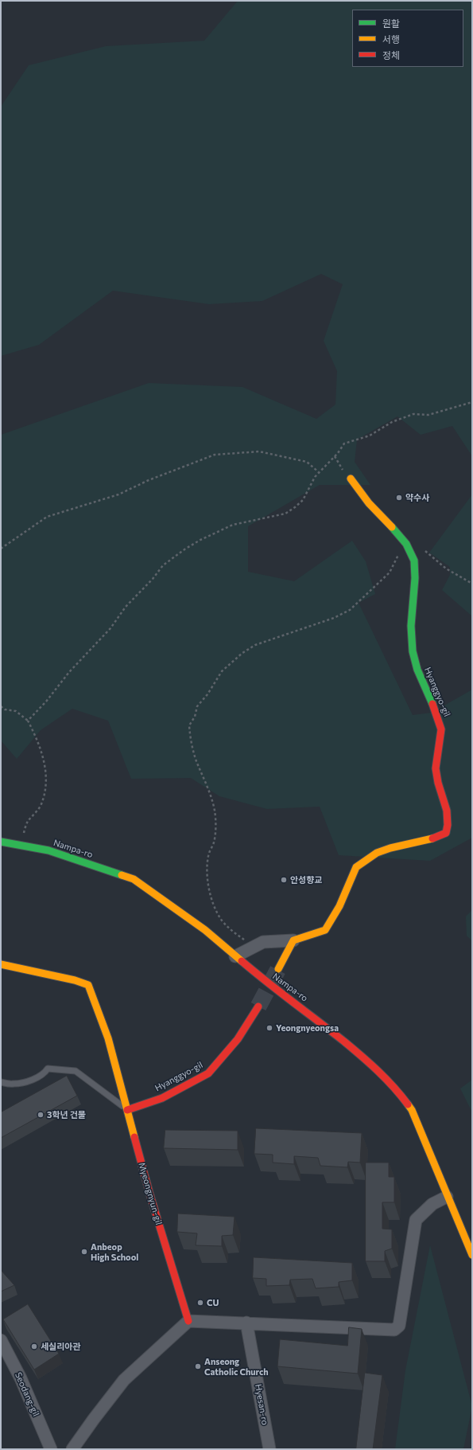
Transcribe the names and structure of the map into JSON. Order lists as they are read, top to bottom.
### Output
{
  "streets": {
    "street": [
      "Hyanggyo-gil",
      "Nampa-ro",
      "Myeongnyun-gil",
      "Seodang-gil",
      "Hyesan-ro"
    ]
  },
  "crossings": [
    ["Hyanggyo-gil", "Myeongnyun-gil"]
  ],
  "places": [
    "약수사",
    "안성향교",
    "Yeongnyeongsa",
    "3학년 건물",
    "Anbeop High School",
    "CU",
    "세실리아관",
    "Anseong Catholic Church"
  ],
  "legend": ["원활", "서행", "정체"]
}
